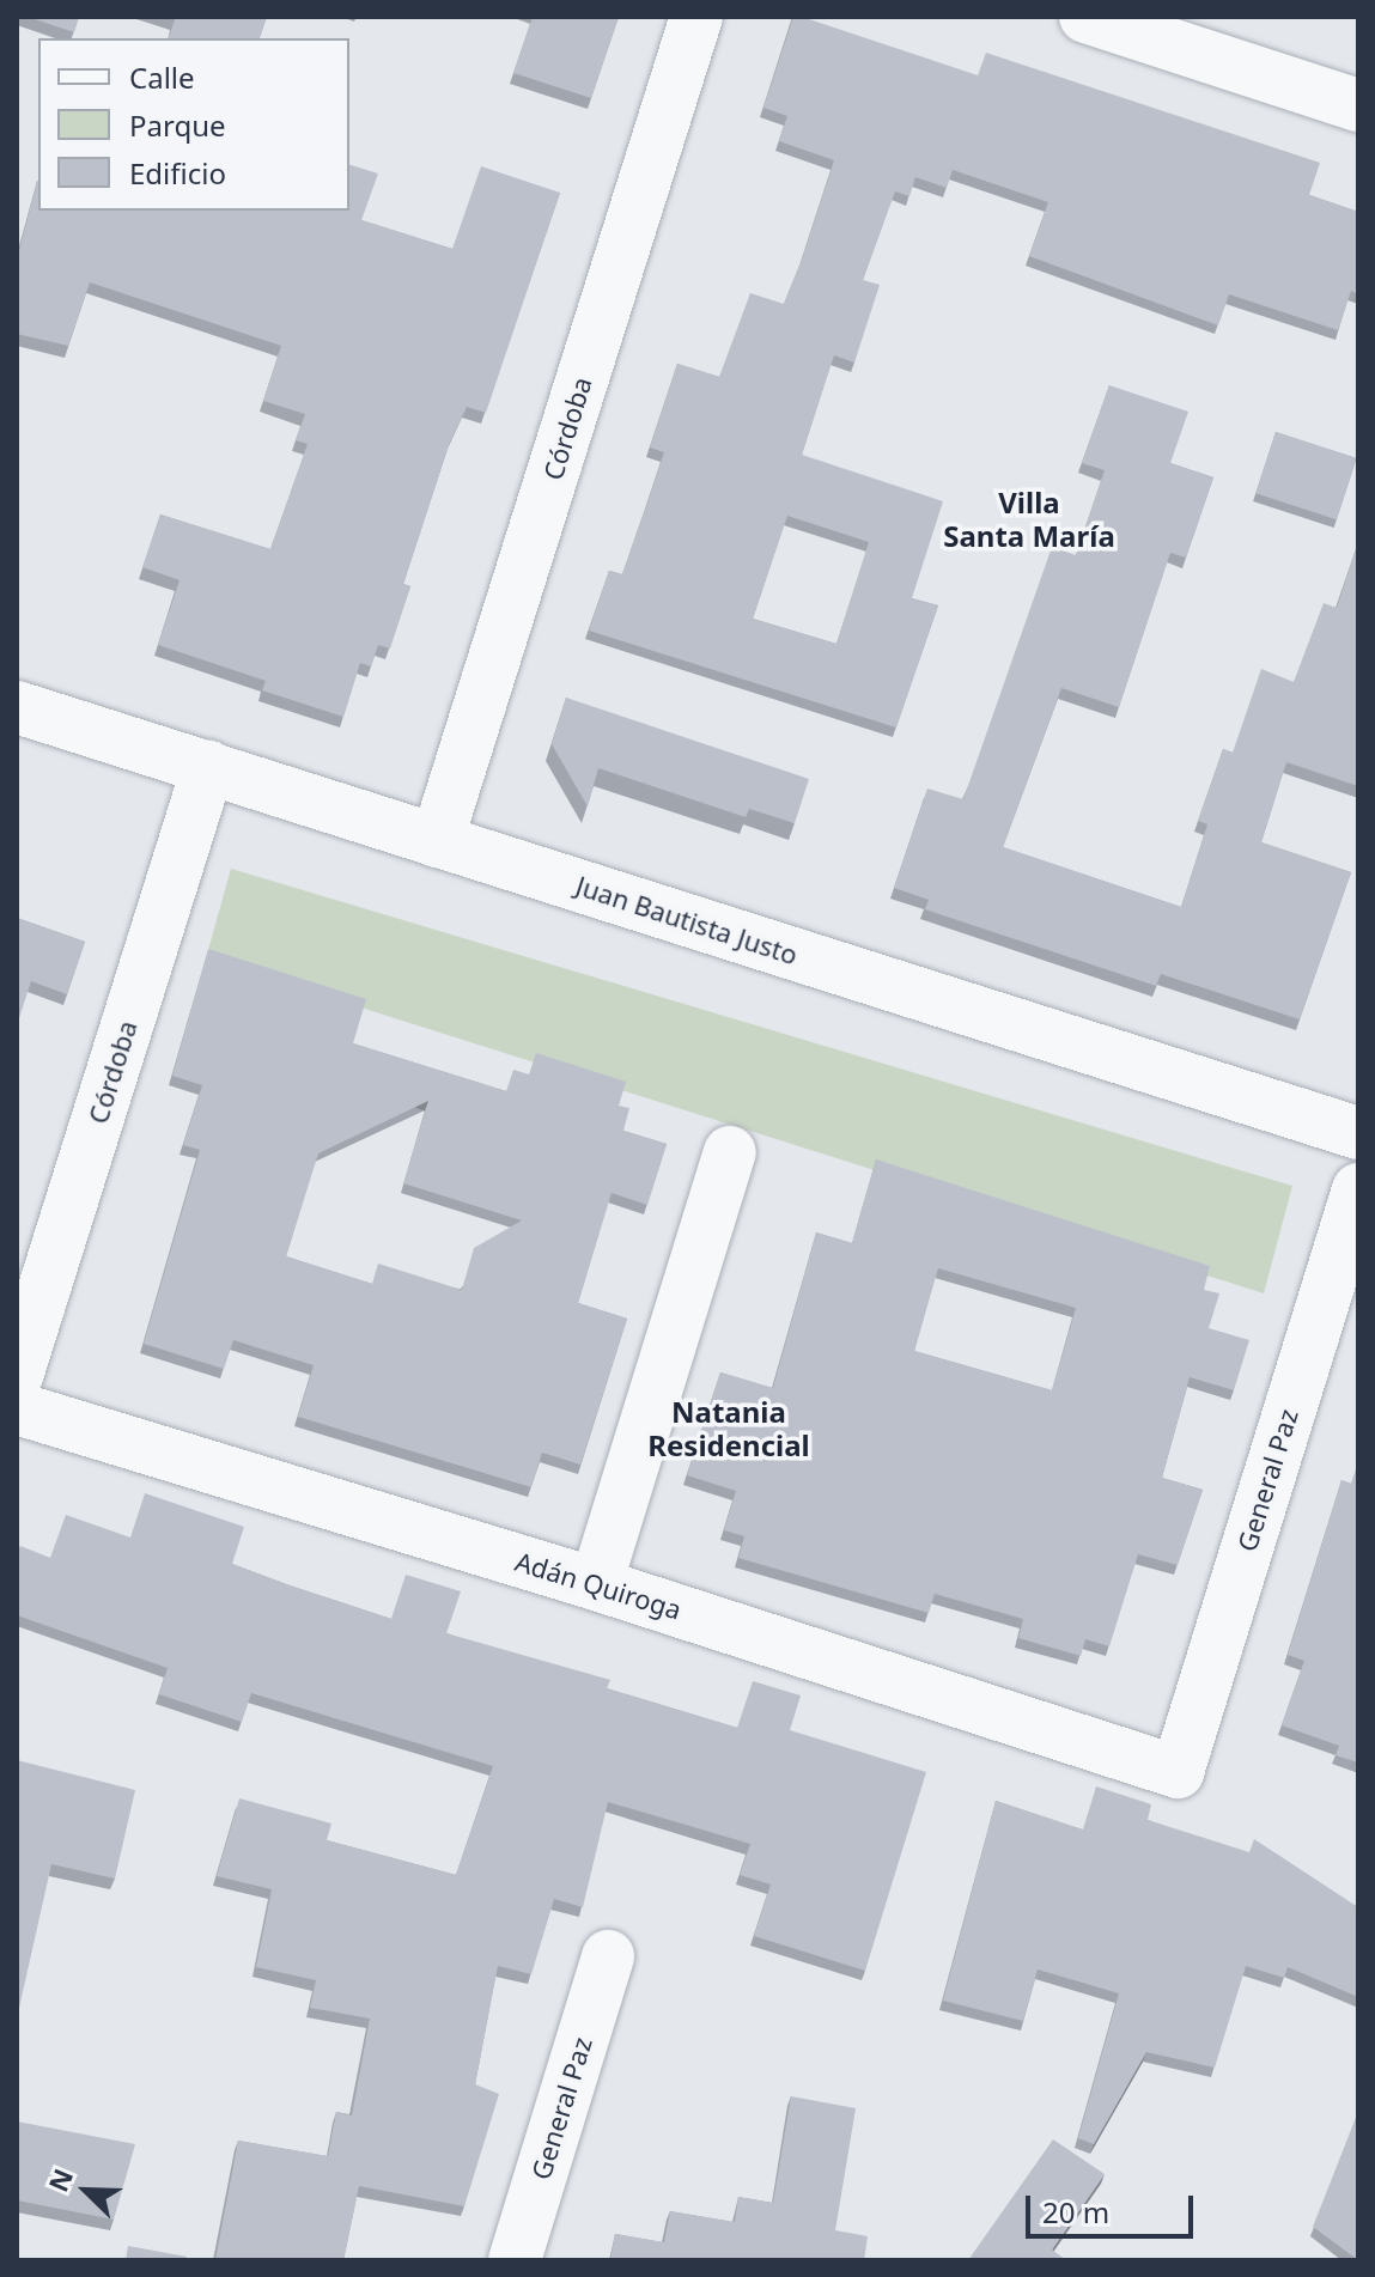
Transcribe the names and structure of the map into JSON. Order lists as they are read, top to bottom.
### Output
{
  "streets": {
    "street": [
      "Córdoba",
      "Juan Bautista Justo",
      "General Paz",
      "Adán Quiroga"
    ]
  },
  "crossings": [
    ["Córdoba", "Juan Bautista Justo"],
    ["General Paz", "Adán Quiroga"]
  ],
  "districts": ["Villa Santa María", "Natania Residencial"],
  "legend": ["Calle", "Parque", "Edificio"],
  "scale_bar": "20 m",
  "north": "top left"
}
